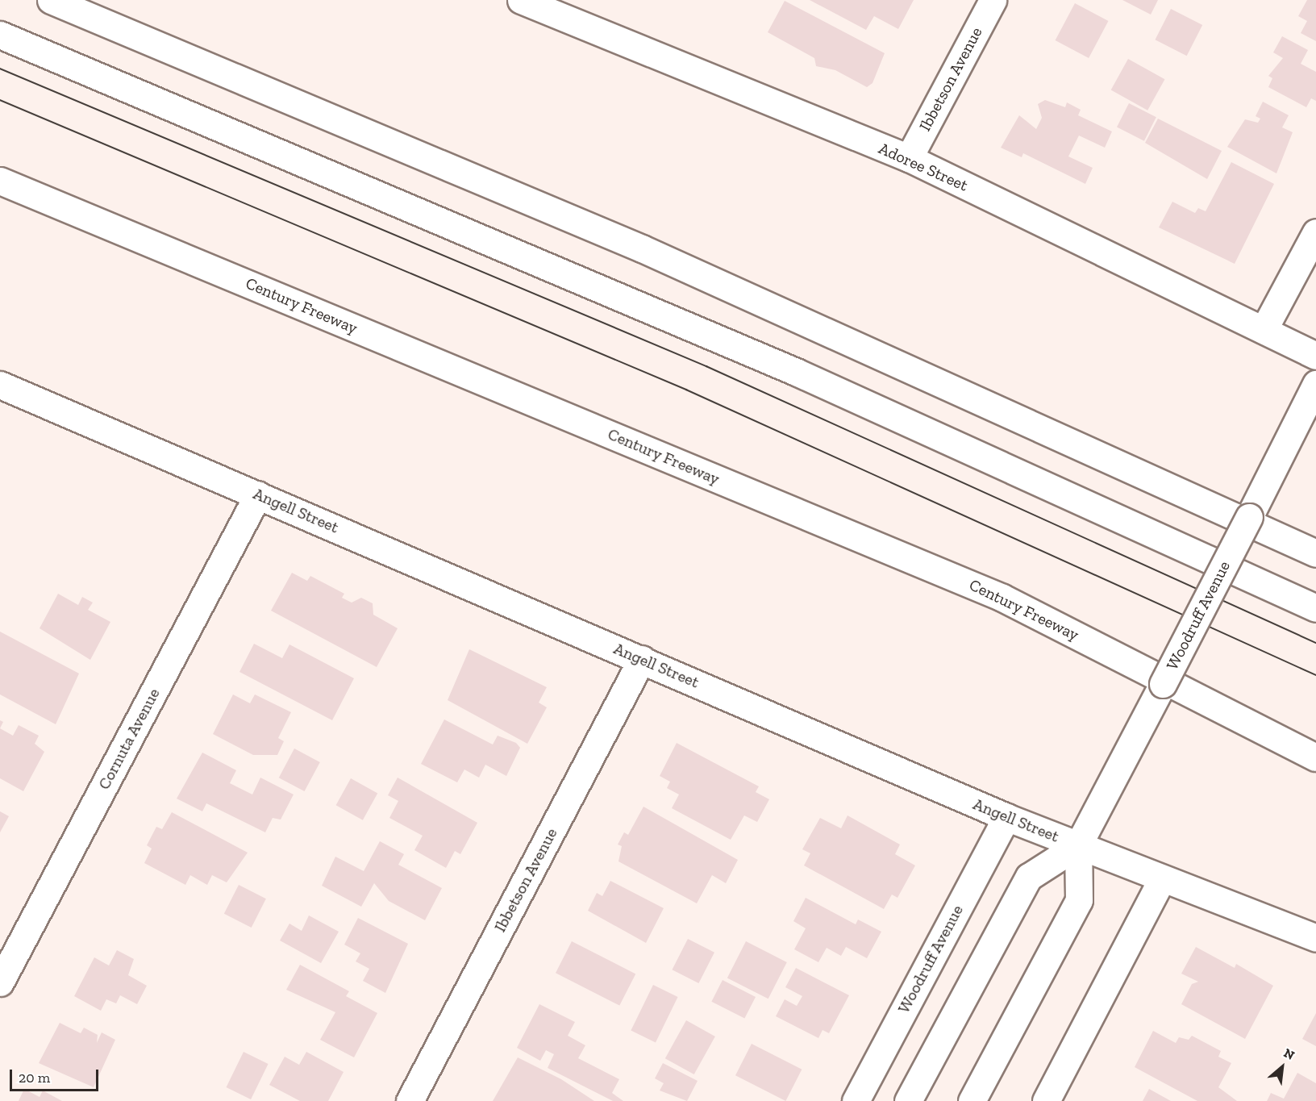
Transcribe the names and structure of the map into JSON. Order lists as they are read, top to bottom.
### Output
{
  "streets": {
    "main road": [
      "Ibbetson Avenue",
      "Adoree Street",
      "Century Freeway",
      "Angell Street",
      "Woodruff Avenue",
      "Cornuta Avenue"
    ]
  },
  "crossings": [
    ["Ibbetson Avenue", "Adoree Street"],
    ["Ibbetson Avenue", "Angell Street"],
    ["Angell Street", "Woodruff Avenue"],
    ["Angell Street", "Cornuta Avenue"]
  ],
  "scale_bar": "20 m",
  "north": "top right"
}
